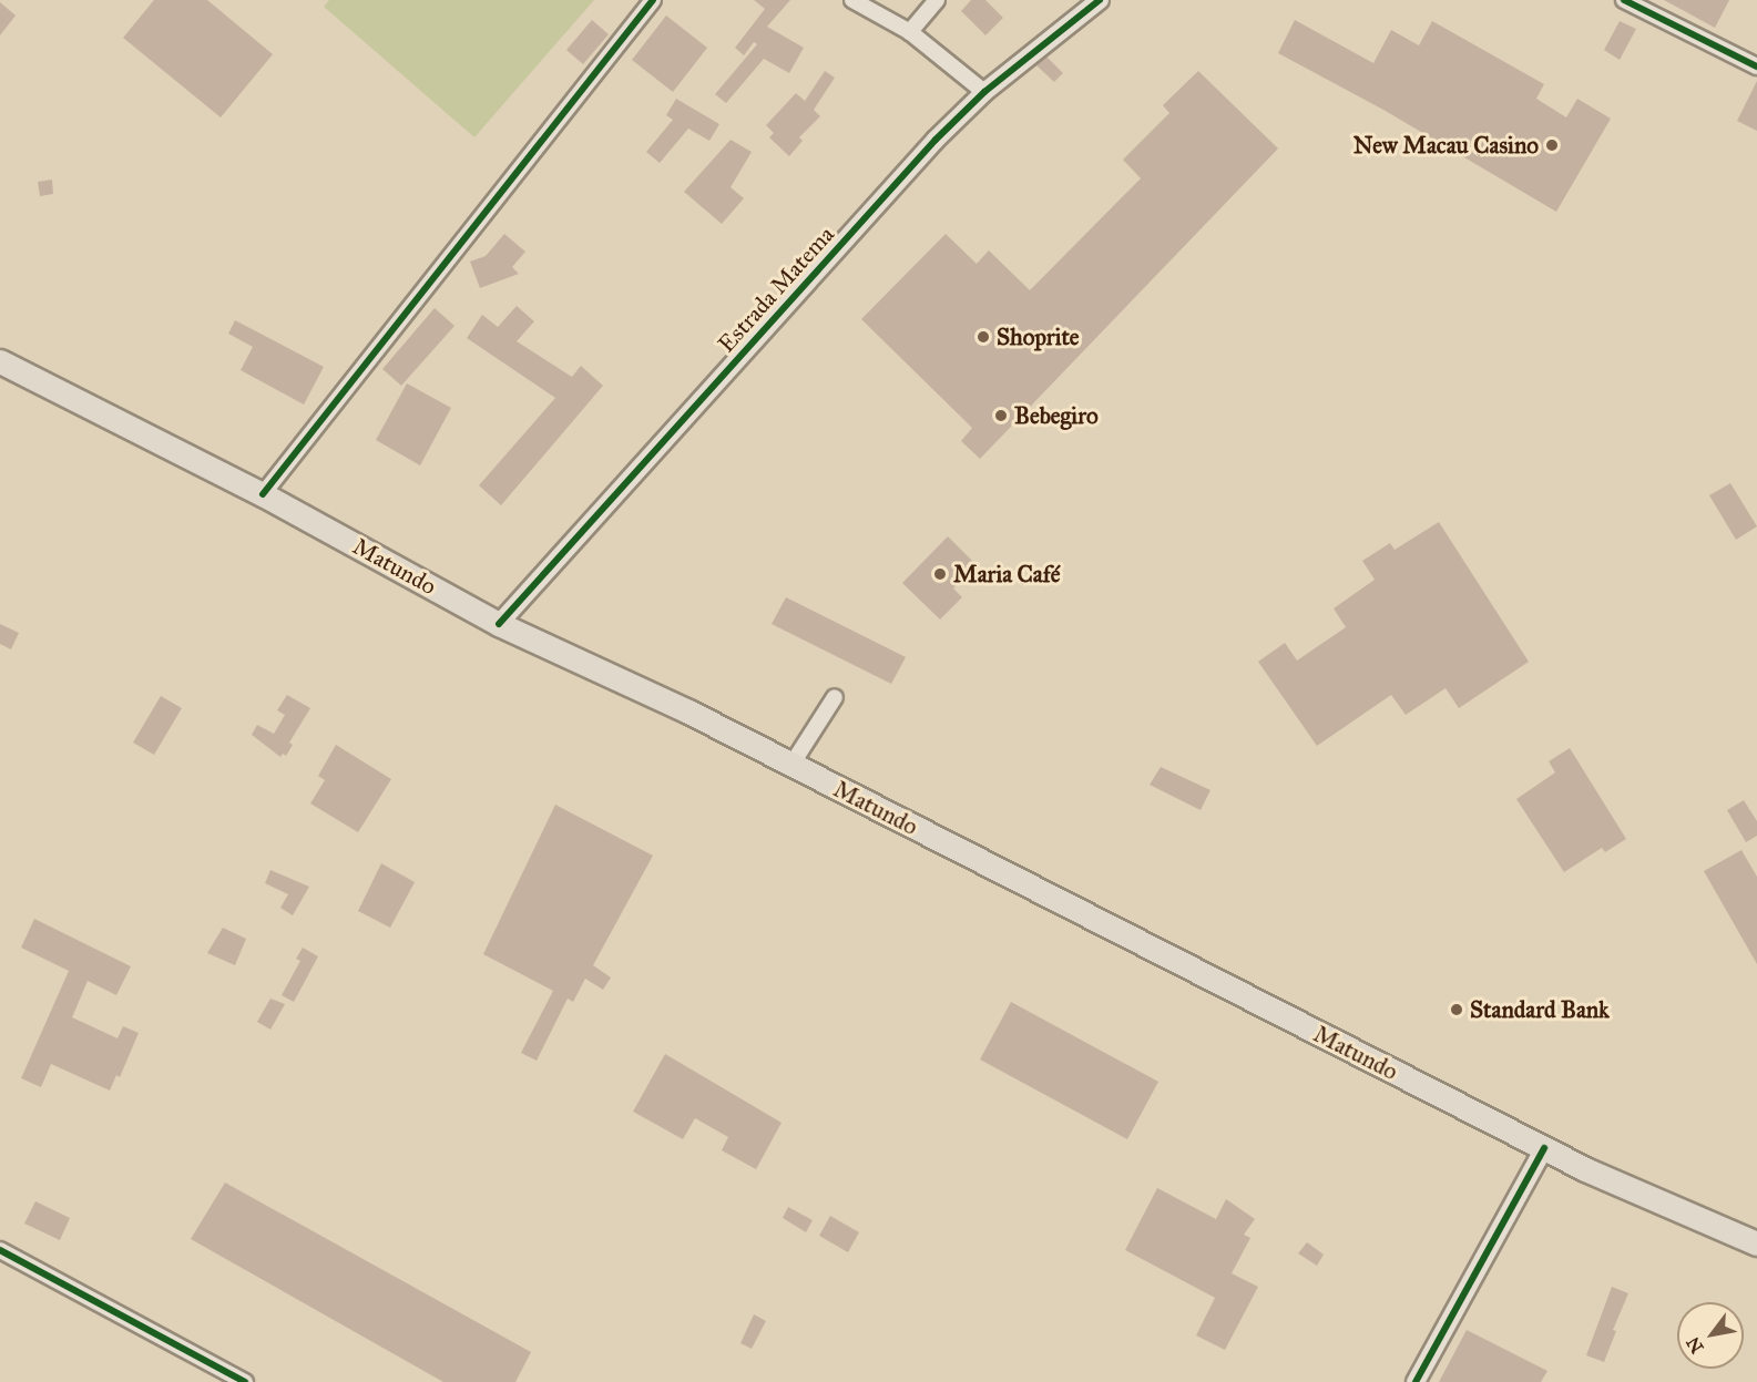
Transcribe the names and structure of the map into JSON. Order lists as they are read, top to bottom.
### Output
{
  "streets": {
    "main road": ["Matundo"],
    "street": ["Estrada Matema"]
  },
  "crossings": [
    ["Estrada Matema", "Matundo"]
  ],
  "places": [
    "New Macau Casino",
    "Shoprite",
    "Bebegiro",
    "Maria Café",
    "Standard Bank"
  ],
  "north": "bottom left"
}
